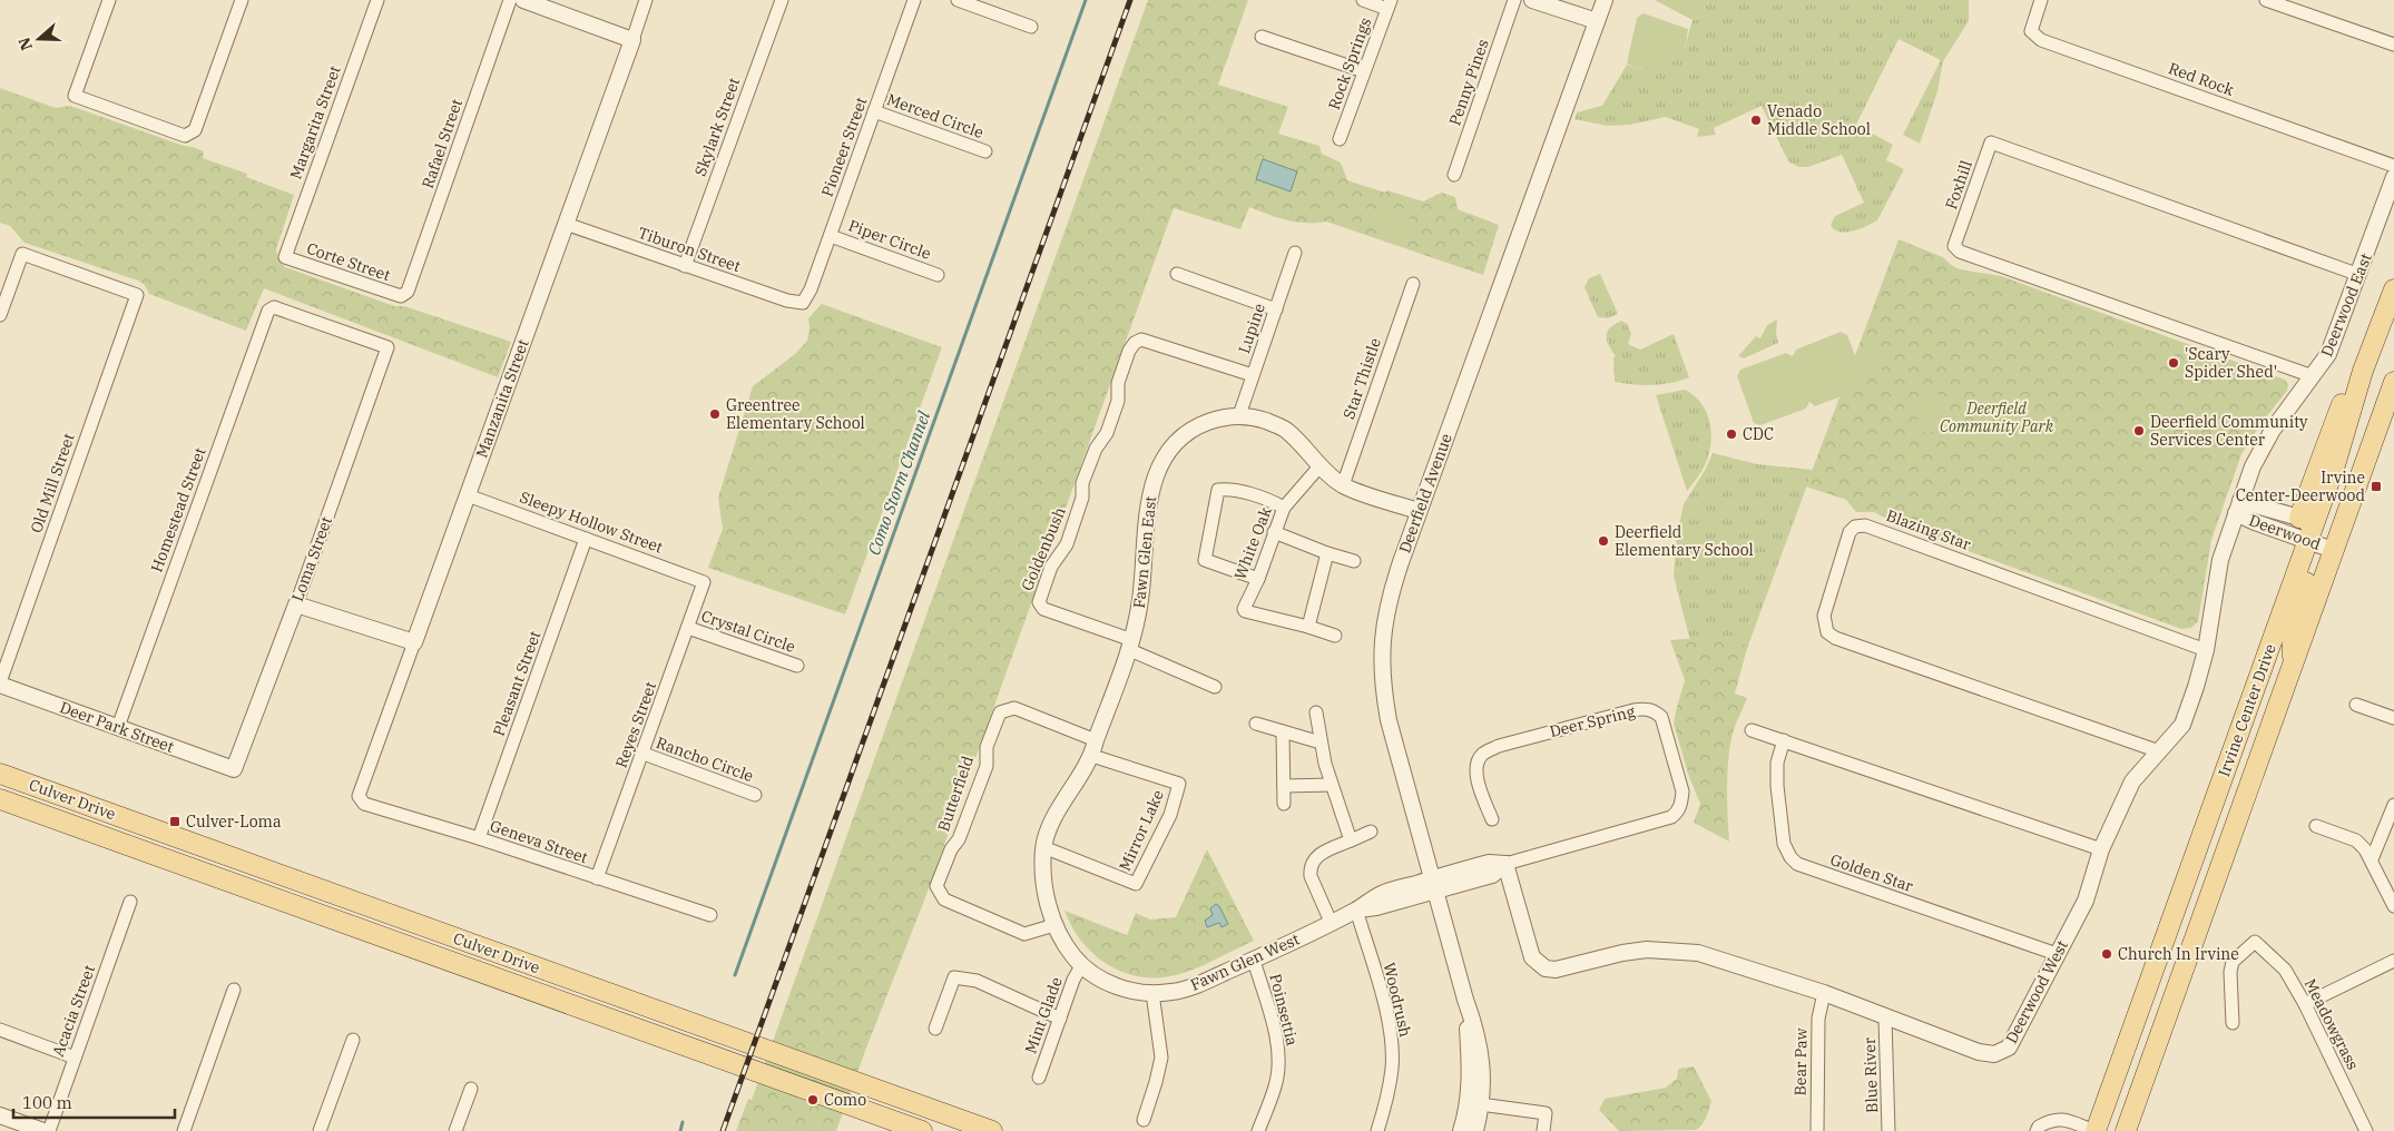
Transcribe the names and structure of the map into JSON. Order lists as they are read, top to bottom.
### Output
{
  "streets": {
    "main road": ["Irvine Center Drive", "Culver Drive"],
    "street": [
      "Rock Springs",
      "Red Rock",
      "Penny Pines",
      "Merced Circle",
      "Margarita Street",
      "Skylark Street",
      "Rafael Street",
      "Pioneer Street",
      "Foxhill",
      "Piper Circle",
      "Tiburon Street",
      "Corte Street",
      "Deerwood East",
      "Lupine",
      "Star Thistle",
      "Manzanita Street",
      "Old Mill Street",
      "Deerfield Avenue",
      "Homestead Street",
      "Sleepy Hollow Street",
      "Blazing Star",
      "Deerwood",
      "White Oak",
      "Goldenbush",
      "Fawn Glen East",
      "Loma Street",
      "Crystal Circle",
      "Pleasant Street",
      "Deer Spring",
      "Reyes Street",
      "Deer Park Street",
      "Rancho Circle",
      "Butterfield",
      "Mirror Lake",
      "Geneva Street",
      "Golden Star",
      "Fawn Glen West",
      "Deerwood West",
      "Woodrush",
      "Poinsettia",
      "Acacia Street",
      "Mint Glade",
      "Meadowgrass",
      "Bear Paw",
      "Blue River"
    ]
  },
  "crossings": [
    ["Merced Circle", "Pioneer Street"],
    ["Margarita Street", "Corte Street"],
    ["Skylark Street", "Tiburon Street"],
    ["Rafael Street", "Corte Street"],
    ["Pioneer Street", "Piper Circle"],
    ["Pioneer Street", "Tiburon Street"],
    ["Foxhill", "Deerwood East"],
    ["Tiburon Street", "Manzanita Street"],
    ["Deerwood East", "Deerwood"],
    ["Deerwood East", "Deerwood West"],
    ["Lupine", "Goldenbush"],
    ["Lupine", "Fawn Glen East"],
    ["Star Thistle", "Fawn Glen East"],
    ["Manzanita Street", "Sleepy Hollow Street"],
    ["Manzanita Street", "Geneva Street"],
    ["Old Mill Street", "Deer Park Street"],
    ["Deerfield Avenue", "Fawn Glen East"],
    ["Deerfield Avenue", "Deer Spring"],
    ["Deerfield Avenue", "Fawn Glen West"],
    ["Homestead Street", "Loma Street"],
    ["Homestead Street", "Deer Park Street"],
    ["Sleepy Hollow Street", "Pleasant Street"],
    ["Sleepy Hollow Street", "Reyes Street"],
    ["Blazing Star", "Deerwood West"],
    ["Deerwood", "Irvine Center Drive"],
    ["Deerwood", "Deerwood West"],
    ["White Oak", "Fawn Glen East"],
    ["Goldenbush", "Fawn Glen East"],
    ["Fawn Glen East", "Butterfield"],
    ["Fawn Glen East", "Mirror Lake"],
    ["Fawn Glen East", "Fawn Glen West"],
    ["Loma Street", "Deer Park Street"],
    ["Crystal Circle", "Reyes Street"],
    ["Pleasant Street", "Geneva Street"],
    ["Deer Spring", "Fawn Glen West"],
    ["Deer Spring", "Deerwood West"],
    ["Reyes Street", "Rancho Circle"],
    ["Reyes Street", "Geneva Street"],
    ["Butterfield", "Mirror Lake"],
    ["Butterfield", "Fawn Glen West"],
    ["Mirror Lake", "Fawn Glen West"],
    ["Golden Star", "Deerwood West"],
    ["Fawn Glen West", "Woodrush"],
    ["Fawn Glen West", "Poinsettia"],
    ["Fawn Glen West", "Mint Glade"],
    ["Deerwood West", "Bear Paw"],
    ["Deerwood West", "Blue River"]
  ],
  "water": ["Como Storm Channel"],
  "parks": ["Deerfield Community Park"],
  "places": {
    "other": [
      "Venado Middle School",
      "'Scary Spider Shed'",
      "Greentree Elementary School",
      "Deerfield Community Services Center",
      "CDC",
      "Deerfield Elementary School",
      "Church In Irvine",
      "Como"
    ],
    "transit": ["Irvine Center-Deerwood", "Culver-Loma"]
  },
  "scale_bar": "100 m",
  "north": "left"
}
